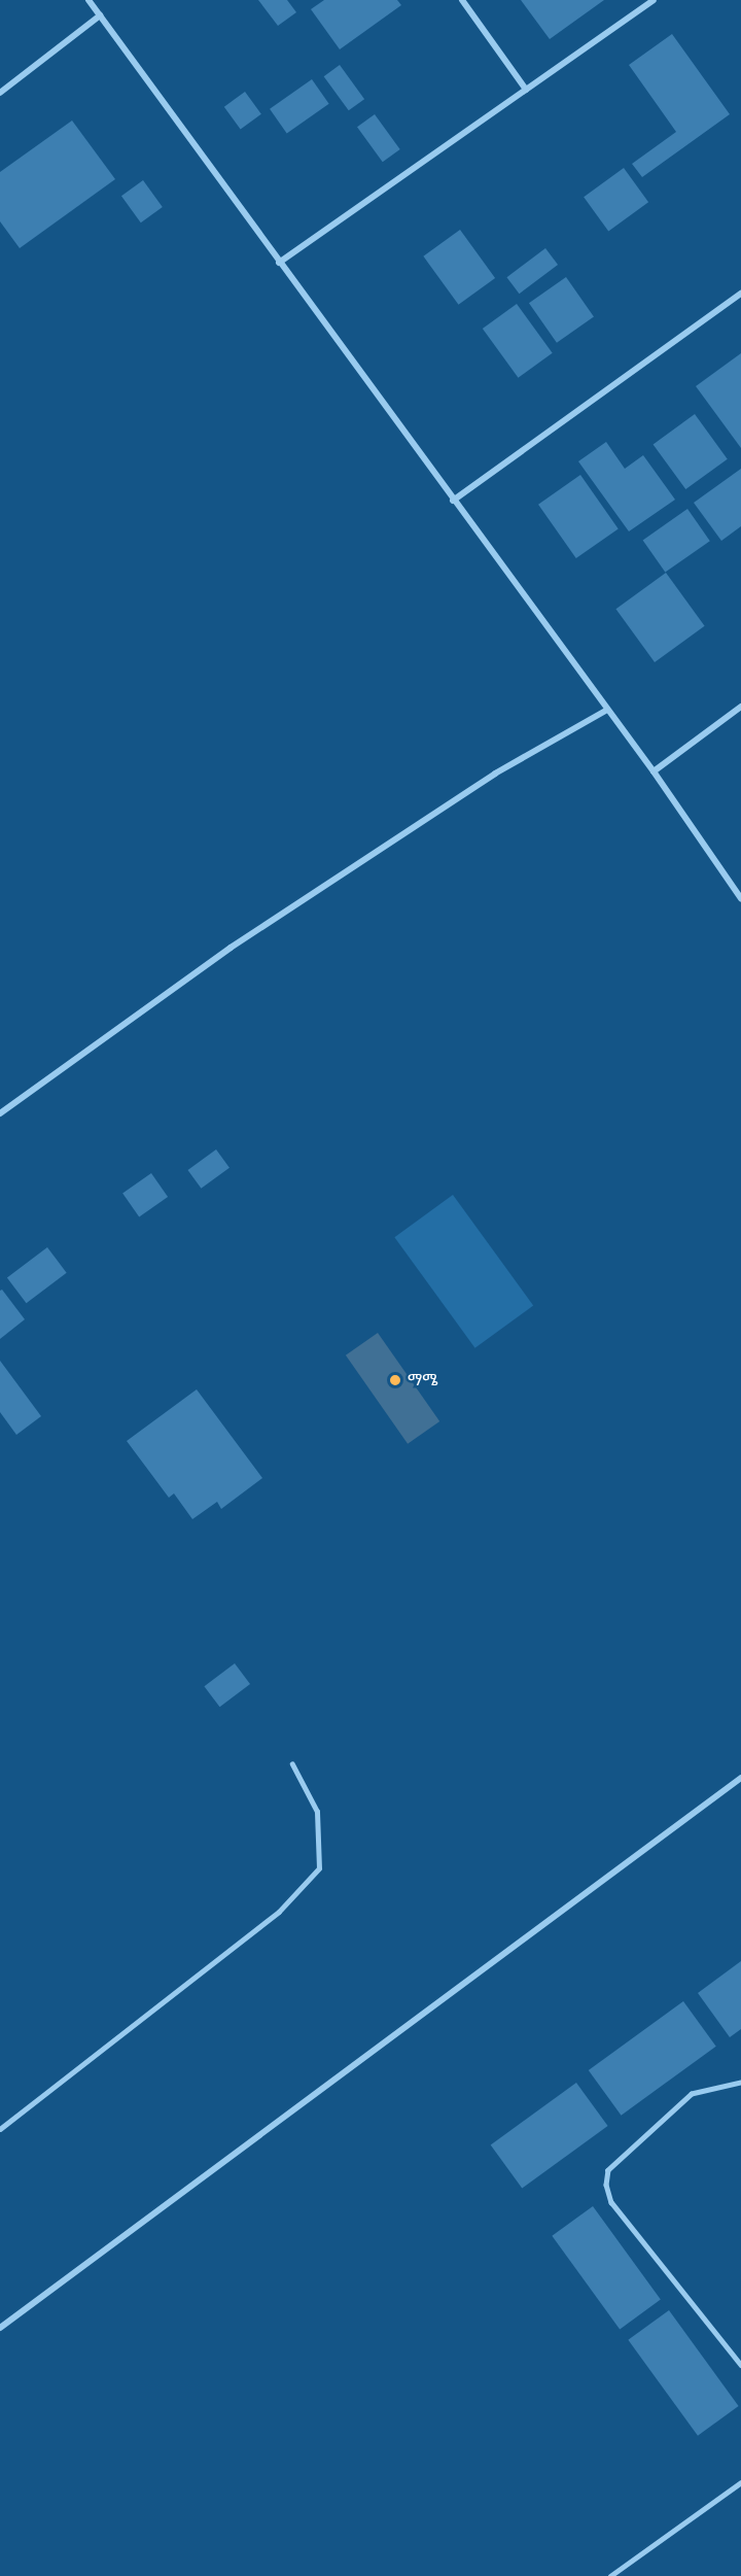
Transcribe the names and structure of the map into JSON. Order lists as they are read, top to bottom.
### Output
{
  "places": ["ማሜ"]
}
